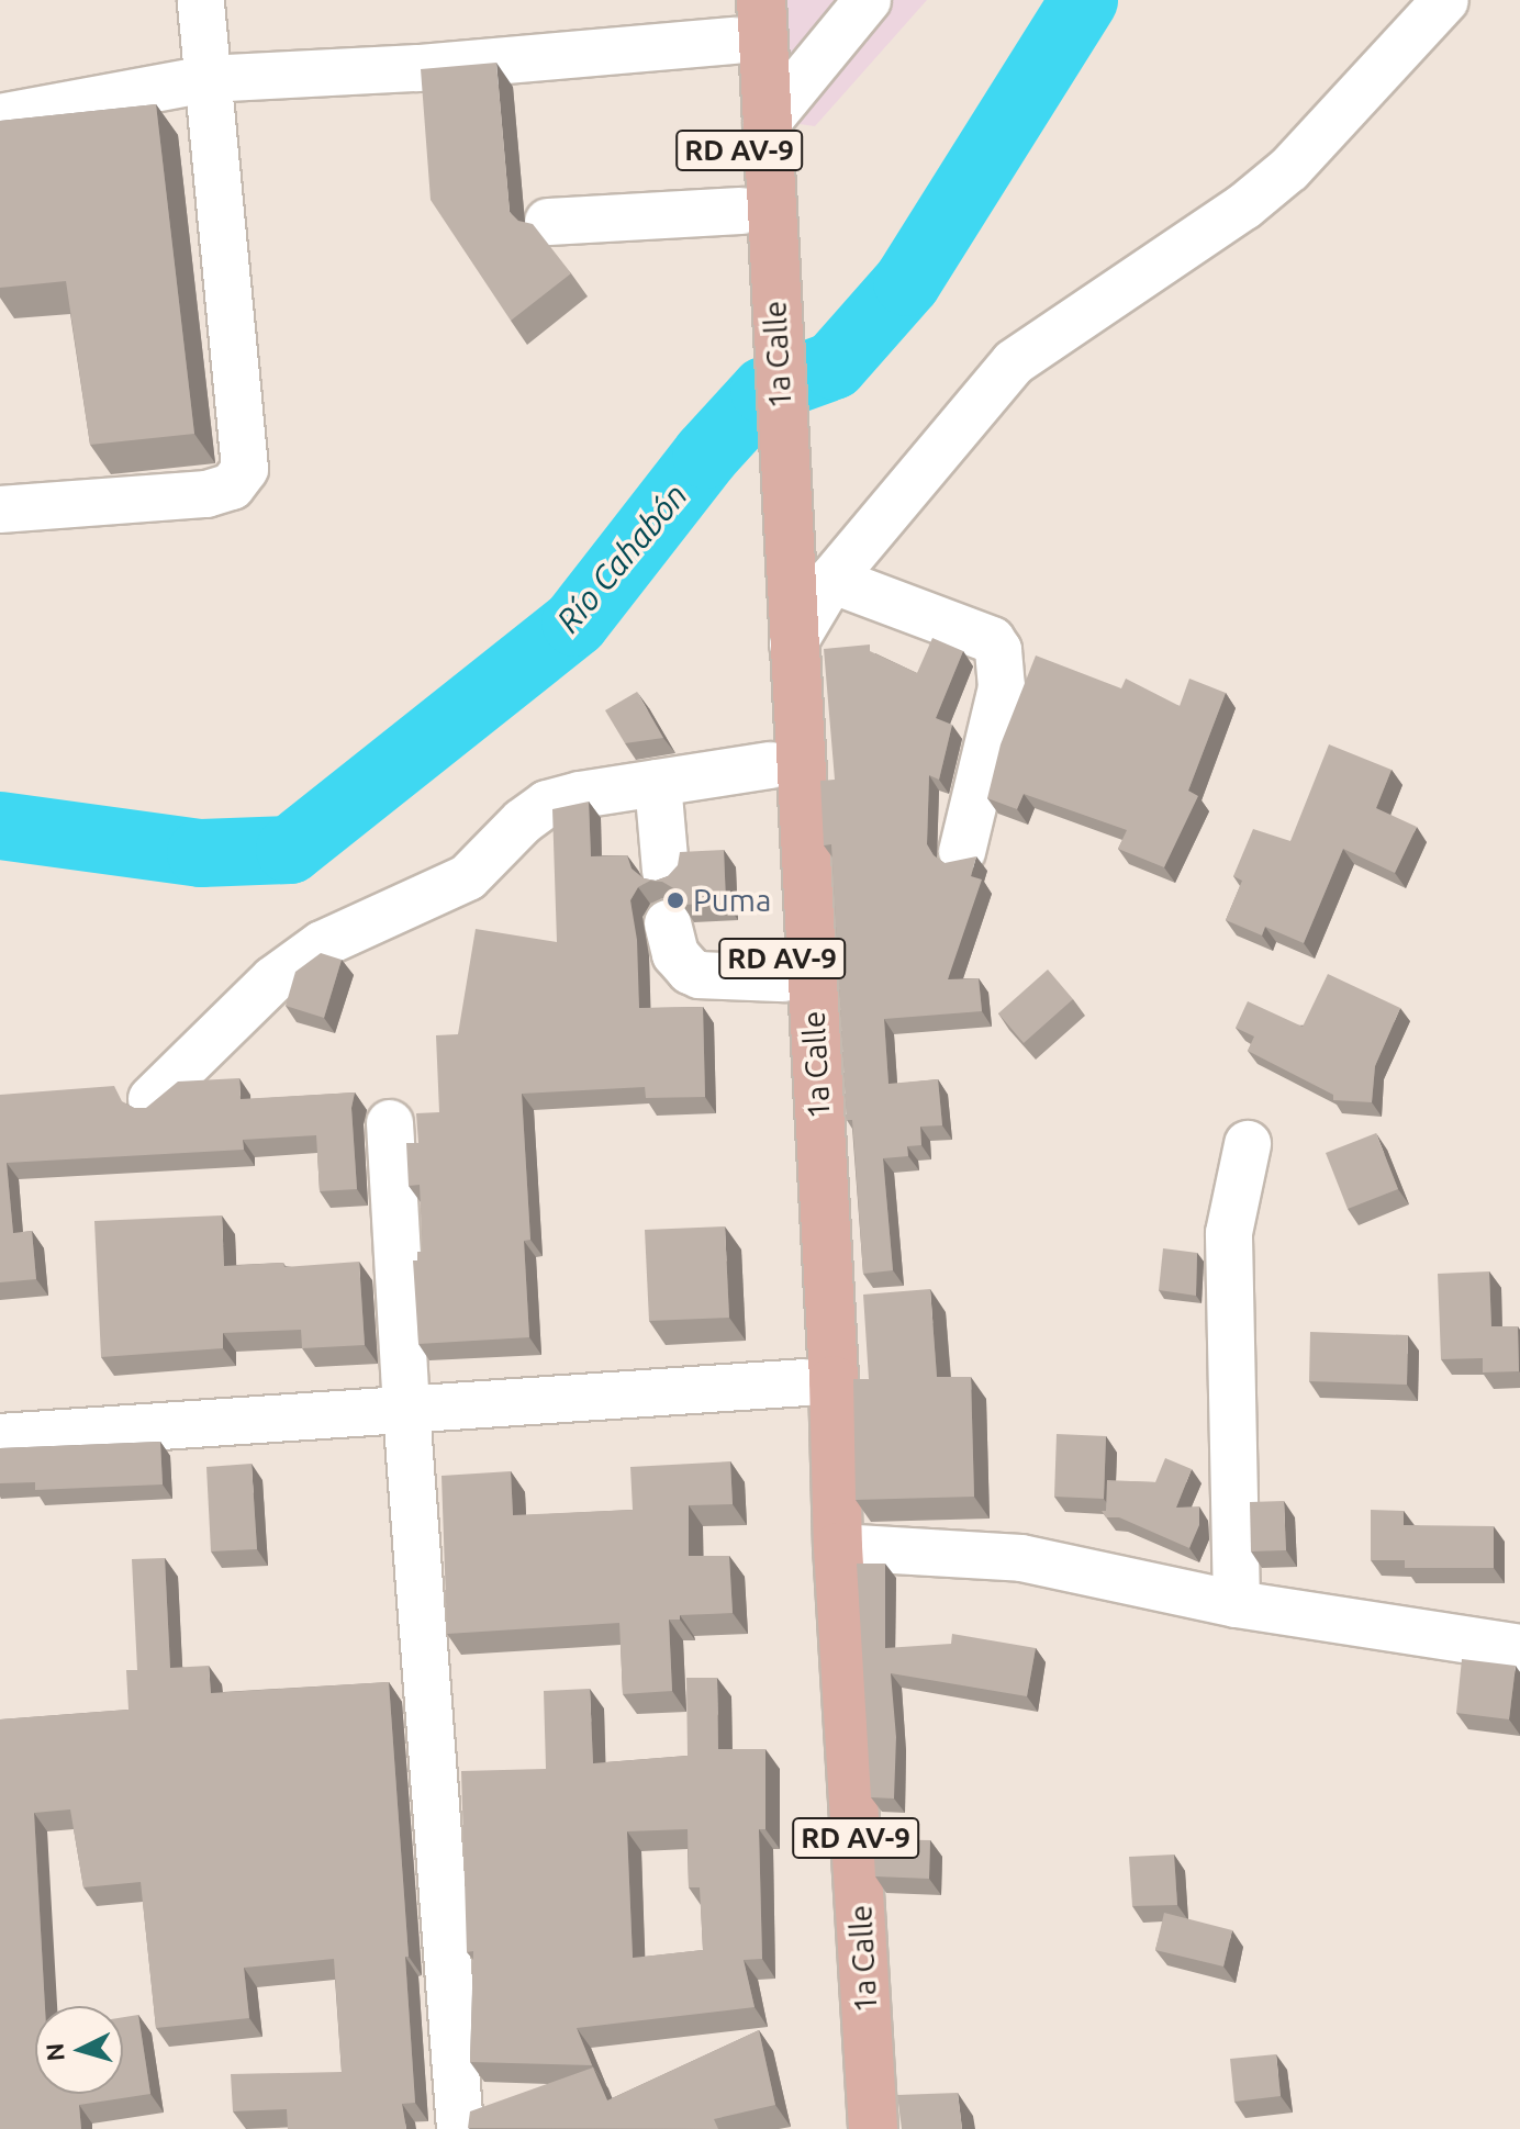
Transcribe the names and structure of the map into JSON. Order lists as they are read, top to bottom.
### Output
{
  "streets": {
    "main road": ["RD AV-9", "1a Calle"]
  },
  "water": ["Río Cahabón"],
  "places": ["Puma"],
  "north": "left"
}
